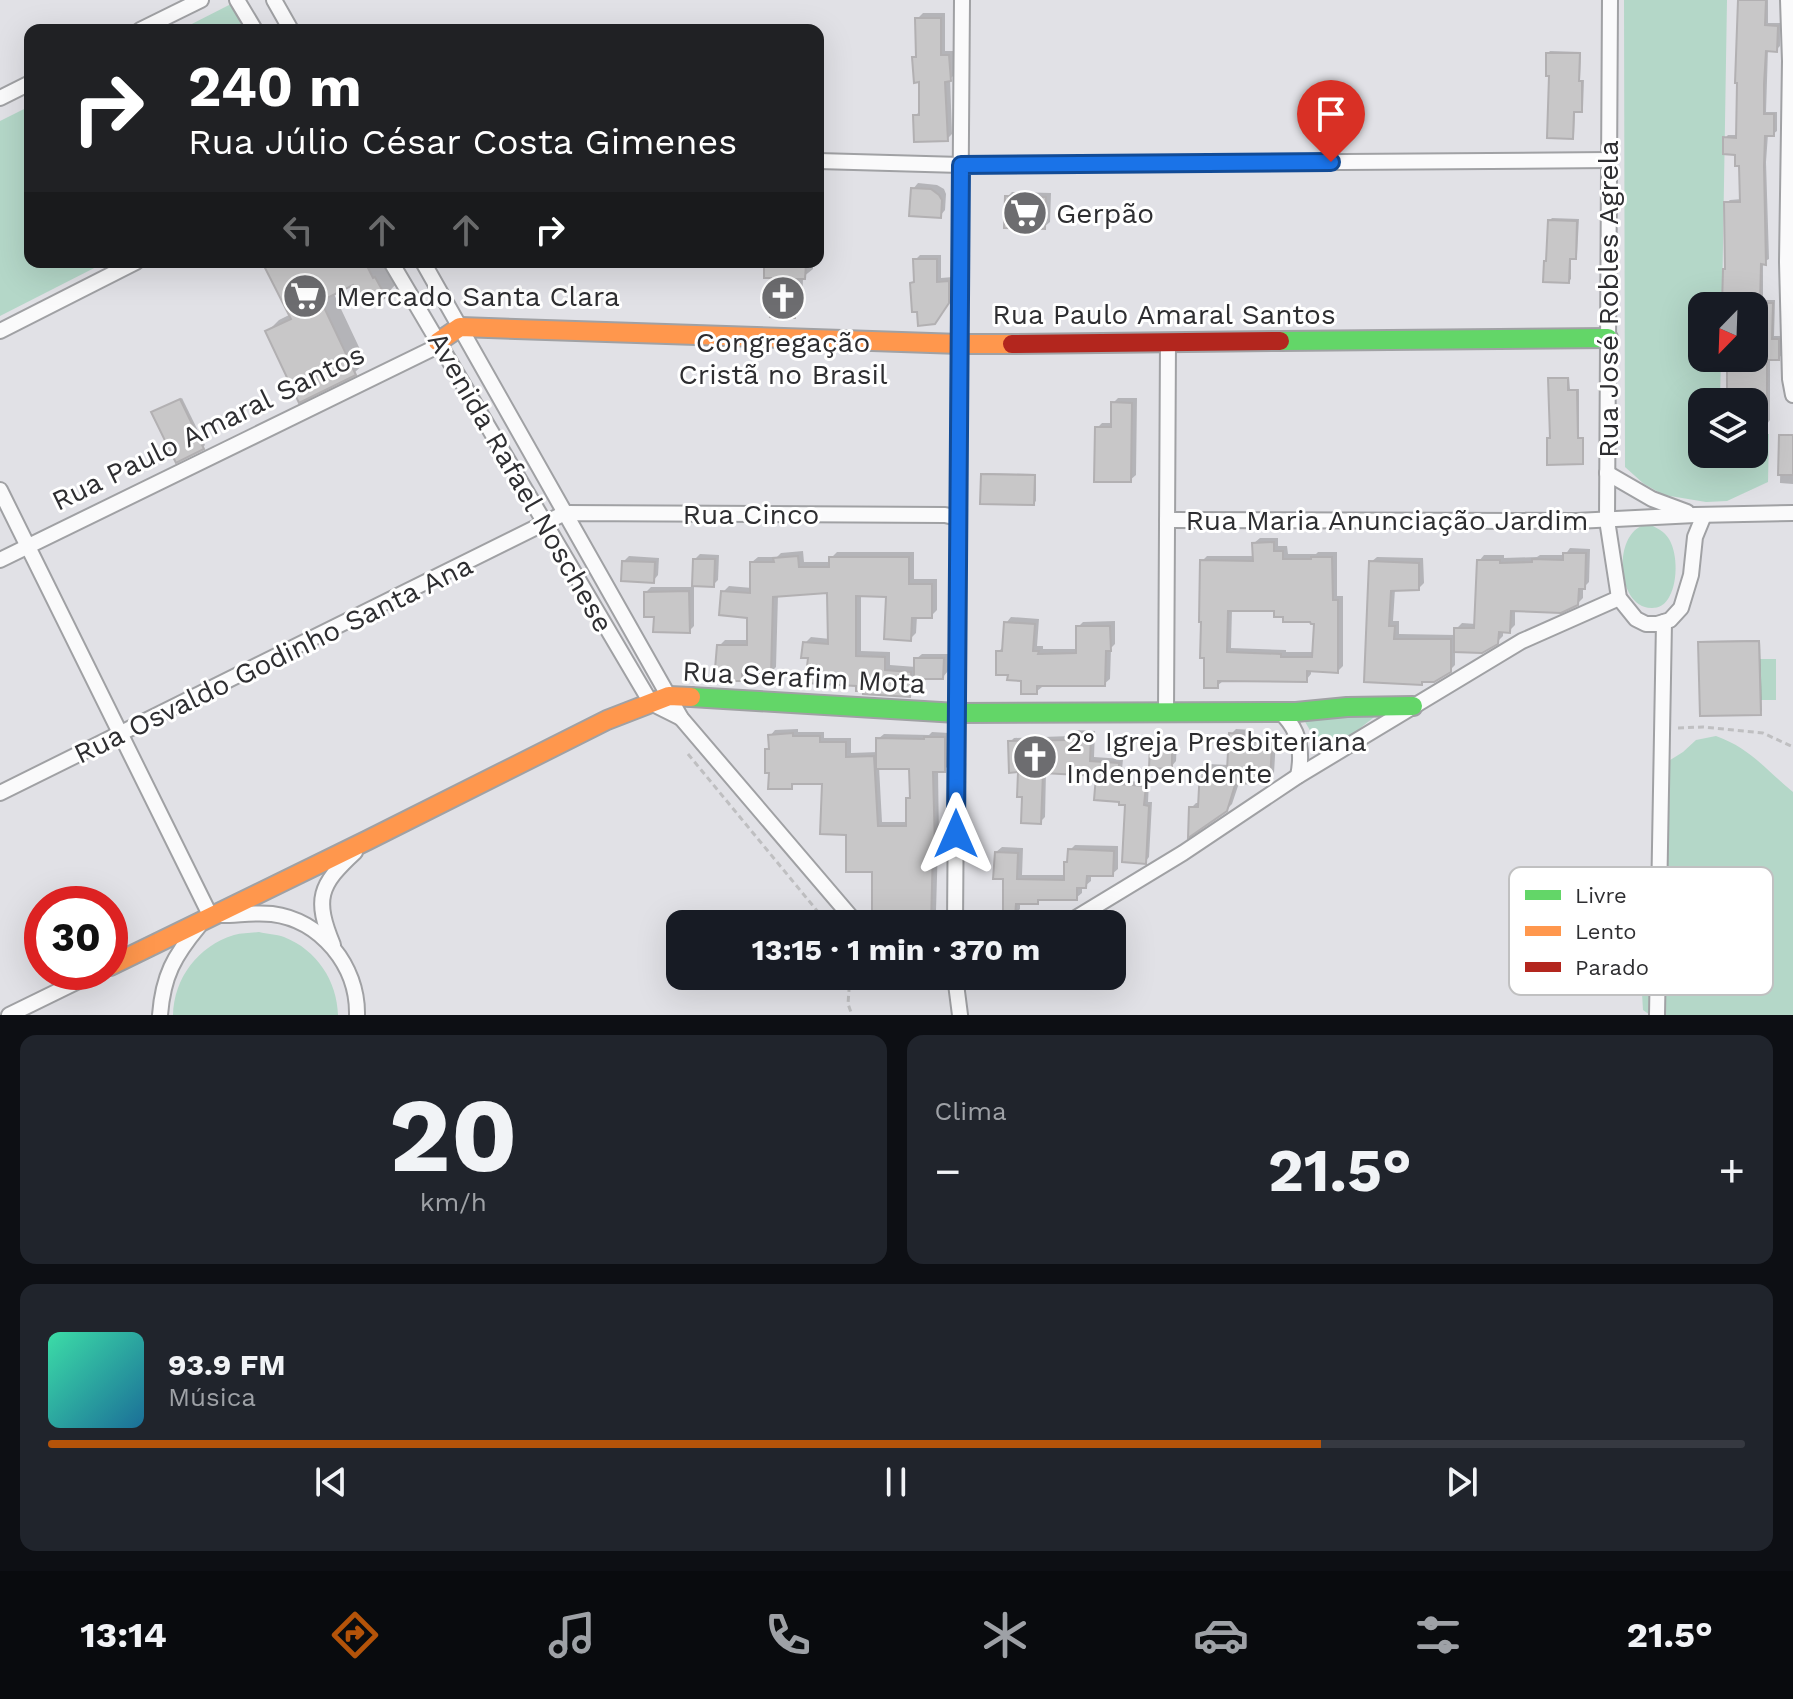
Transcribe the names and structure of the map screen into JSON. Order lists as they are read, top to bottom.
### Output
{
  "streets": {
    "street": [
      "Rua José Robles Agrela",
      "Rua Paulo Amaral Santos",
      "Avenida Rafael Noschese",
      "Rua Cinco",
      "Rua Maria Anunciação Jardim",
      "Rua Osvaldo Godinho Santa Ana",
      "Rua Serafim Mota"
    ]
  },
  "crossings": [
    ["Rua José Robles Agrela", "Rua Paulo Amaral Santos"],
    ["Rua José Robles Agrela", "Rua Maria Anunciação Jardim"],
    ["Rua Paulo Amaral Santos", "Avenida Rafael Noschese"],
    ["Avenida Rafael Noschese", "Rua Cinco"],
    ["Avenida Rafael Noschese", "Rua Osvaldo Godinho Santa Ana"],
    ["Avenida Rafael Noschese", "Rua Serafim Mota"],
    ["Rua Cinco", "Rua Osvaldo Godinho Santa Ana"]
  ],
  "places": {
    "supermarket": ["Gerpão", "Mercado Santa Clara"],
    "church": ["Congregação Cristã no Brasil", "2° Igreja Presbiteriana Indenpendente"]
  },
  "legend": ["Livre", "Lento", "Parado"],
  "north": "bottom left",
  "page": {
    "turn": ["240 m", "Rua Júlio César Costa Gimenes"],
    "limit": "30",
    "trip": "13:15 · 1 min · 370 m",
    "tile": [
      ["20", "km/h"],
      "Clima"
    ],
    "heat": ["−", "21.5°", "+"],
    "song": ["93.9 FM", "Música"],
    "tabs": ["13:14", "21.5°"]
  }
}
